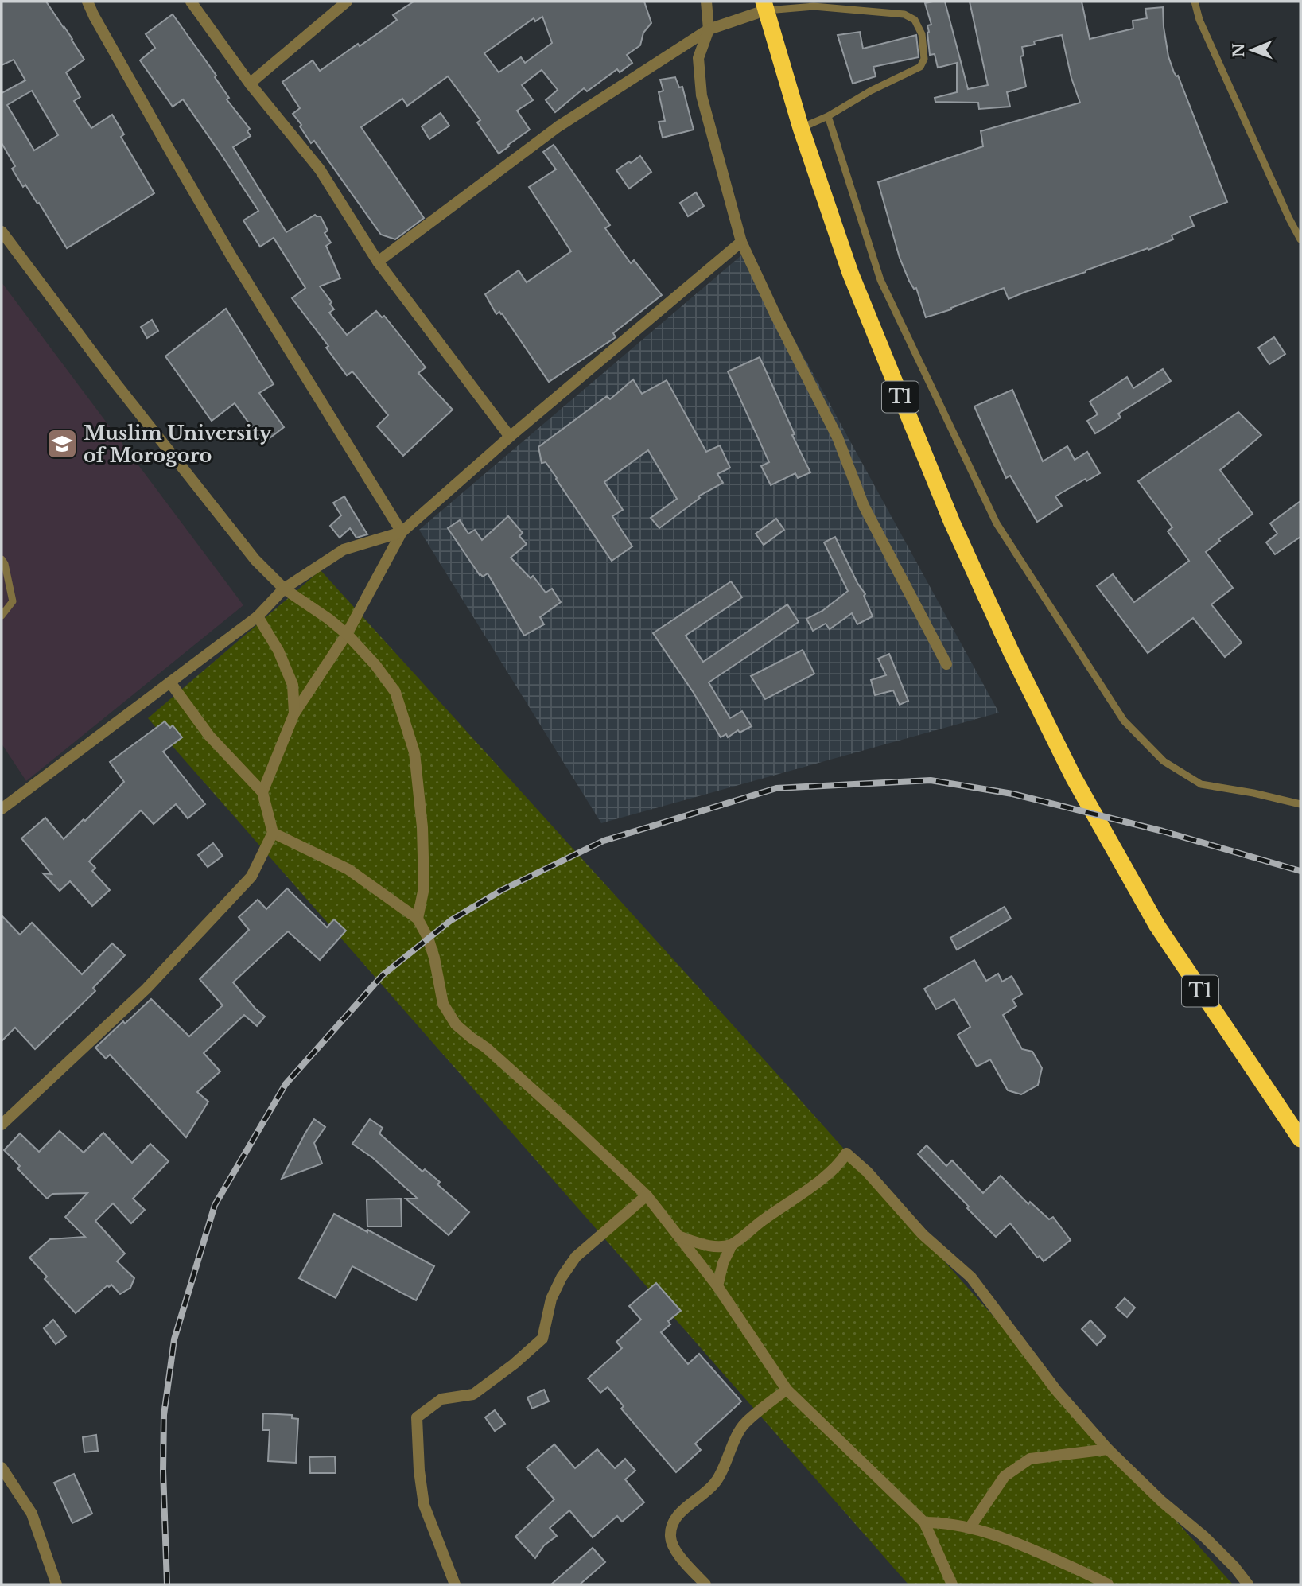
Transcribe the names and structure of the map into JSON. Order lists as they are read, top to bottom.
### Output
{
  "streets": {
    "highway": ["T1"]
  },
  "places": {
    "school or university": ["Muslim University of Morogoro"]
  },
  "north": "left"
}
